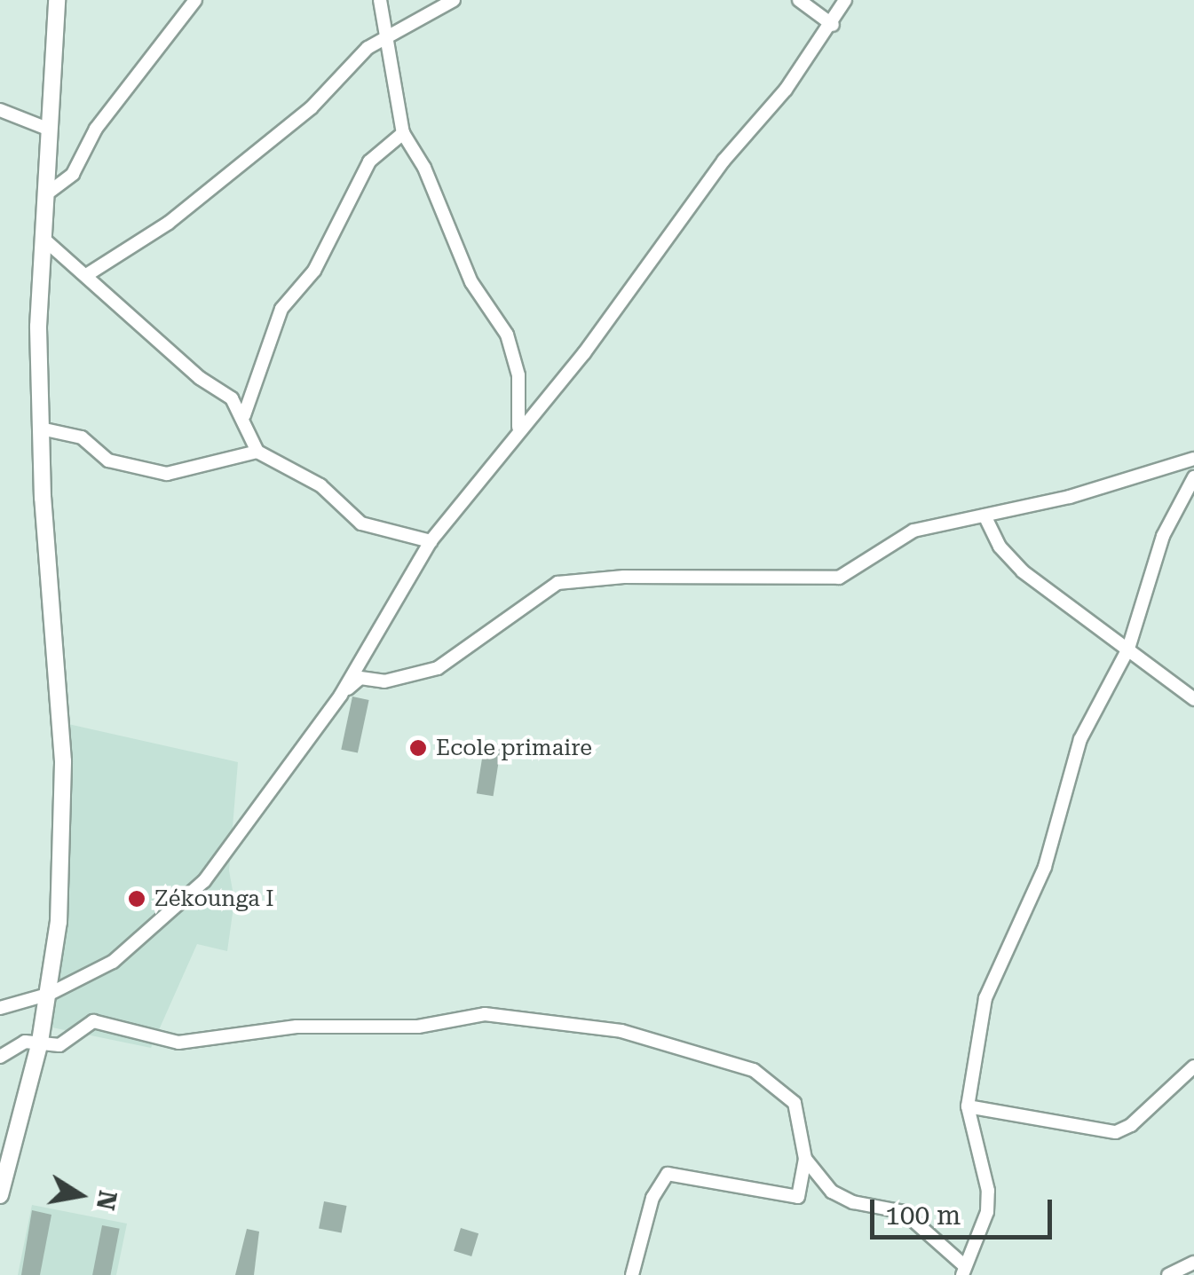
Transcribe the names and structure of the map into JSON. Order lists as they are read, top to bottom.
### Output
{
  "places": ["Ecole primaire", "Zékounga I"],
  "scale_bar": "100 m",
  "north": "right"
}
